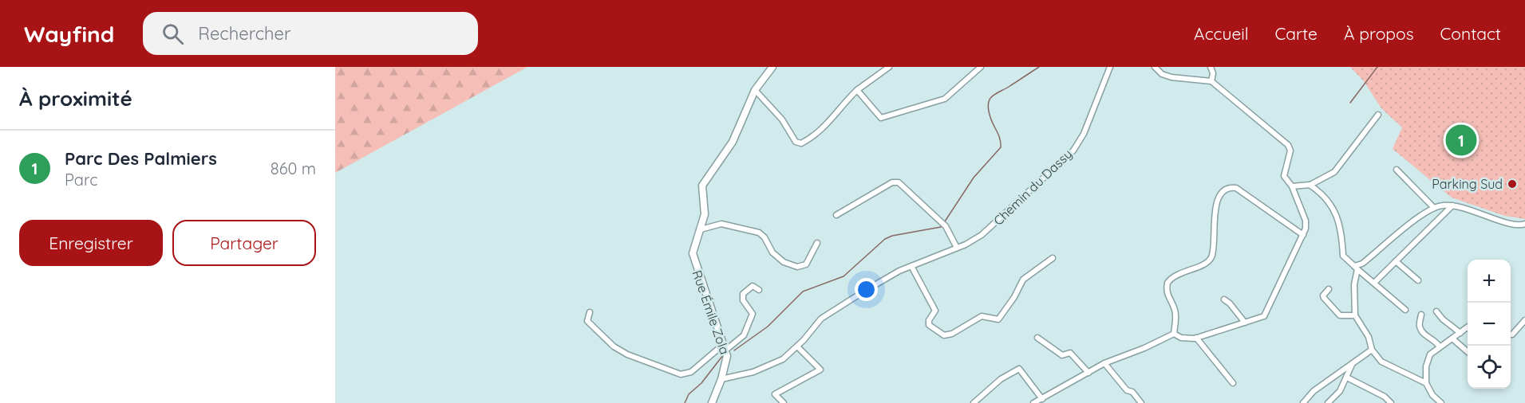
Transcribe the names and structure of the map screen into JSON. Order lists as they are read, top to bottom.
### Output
{
  "streets": {
    "main road": ["Rue Émile Zola"],
    "street": ["Chemin du Dassy"]
  },
  "crossings": [
    ["Chemin du Dassy", "Rue Émile Zola"]
  ],
  "places": ["Parking Sud"],
  "page": {
    "header": "Wayfind",
    "search": "Rechercher",
    "nav": [
      "Accueil",
      "Carte",
      "À propos",
      "Contact"
    ],
    "heading": "À proximité",
    "pins": "1",
    "list": [
      {
        "mark": "1",
        "name": "Parc Des Palmiers",
        "note": "Parc",
        "value": "860 m"
      }
    ],
    "buttons": ["Enregistrer", "Partager"],
    "map_buttons": ["+", "−"]
  }
}
